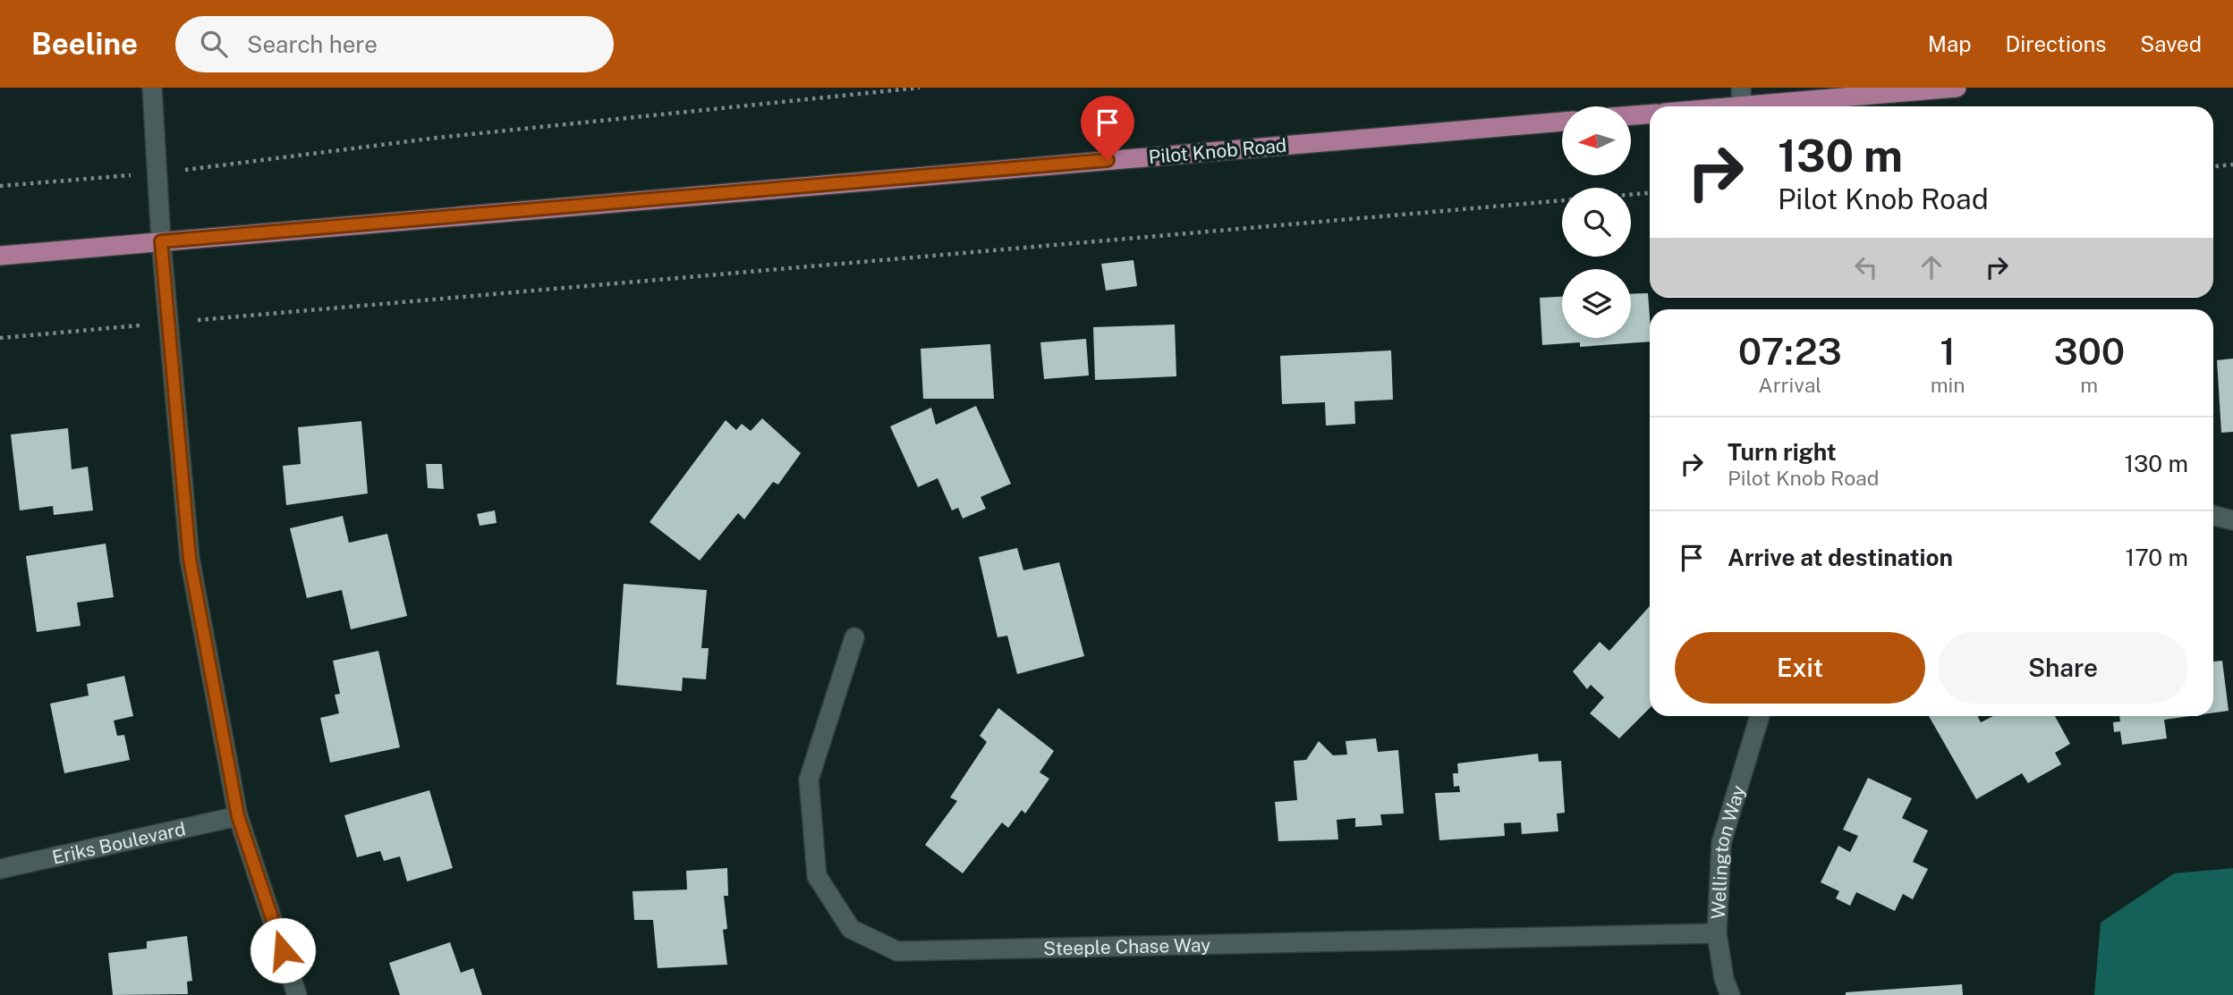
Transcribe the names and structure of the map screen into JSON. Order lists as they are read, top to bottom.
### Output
{
  "streets": {
    "main road": ["Pilot Knob Road"],
    "street": ["Eriks Boulevard", "Wellington Way", "Steeple Chase Way"]
  },
  "crossings": [
    ["Wellington Way", "Steeple Chase Way"]
  ],
  "north": "left",
  "page": {
    "header": "Beeline",
    "search": "Search here",
    "nav": ["Map", "Directions", "Saved"],
    "turn": ["130 m", "Pilot Knob Road"],
    "eta": [
      "07:23",
      "Arrival",
      "1",
      "min",
      "300",
      "m"
    ],
    "list": [
      {
        "name": "Turn right",
        "note": "Pilot Knob Road",
        "value": "130 m"
      },
      {
        "name": "Arrive at destination",
        "value": "170 m"
      }
    ],
    "buttons": ["Exit", "Share"]
  }
}
